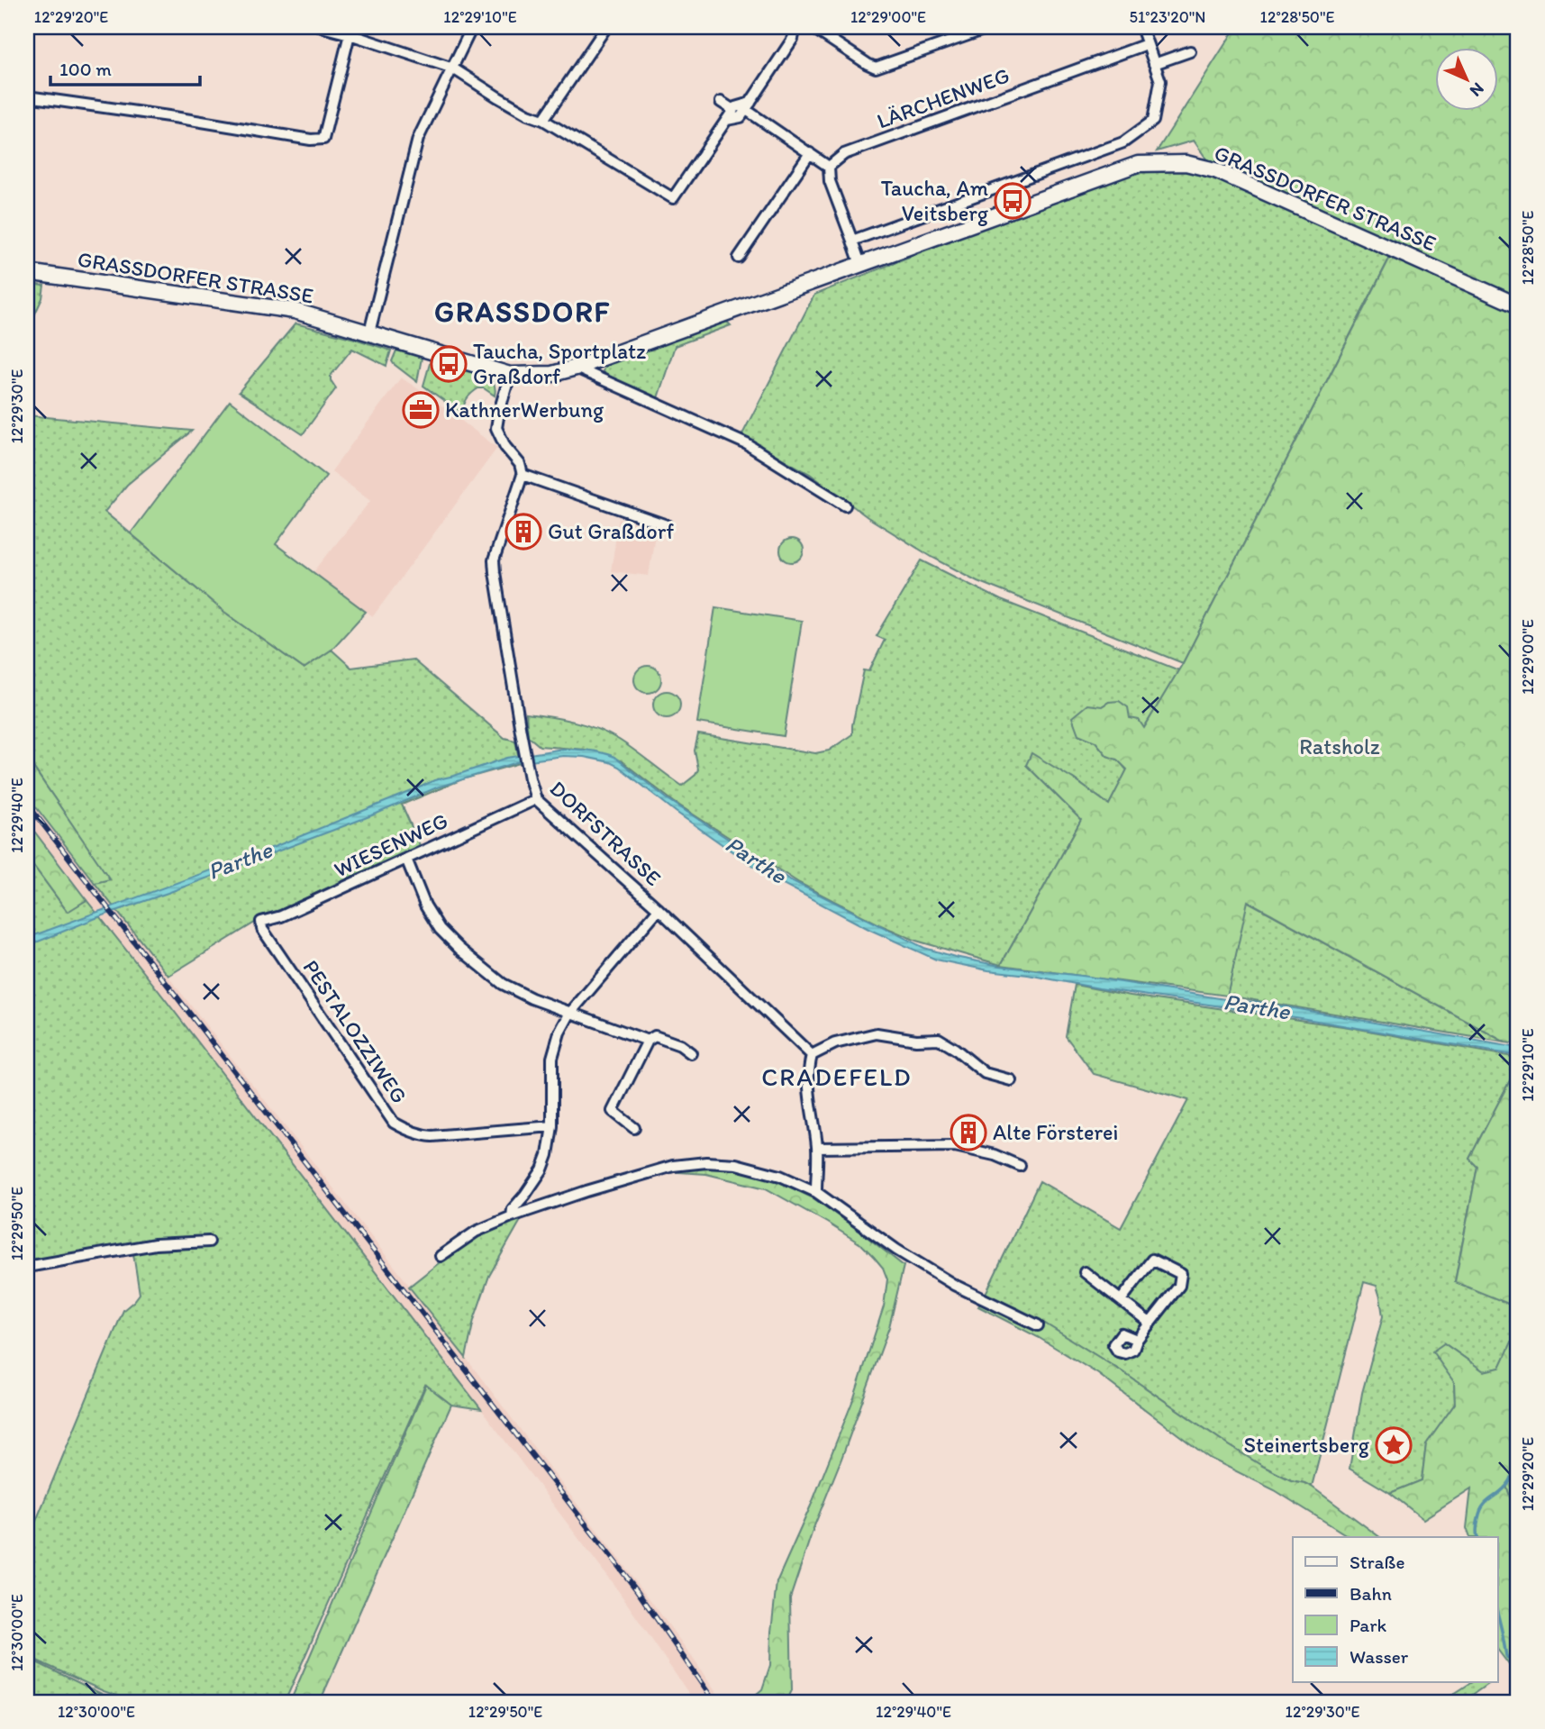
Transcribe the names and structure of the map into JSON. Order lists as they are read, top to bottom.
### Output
{
  "streets": {
    "street": [
      "LÄRCHENWEG",
      "GRASSDORFER STRASSE",
      "DORFSTRASSE",
      "WIESENWEG",
      "PESTALOZZIWEG"
    ]
  },
  "crossings": [
    ["DORFSTRASSE", "WIESENWEG"],
    ["WIESENWEG", "PESTALOZZIWEG"]
  ],
  "districts": ["GRASSDORF", "CRADEFELD"],
  "water": ["Parthe"],
  "parks": ["Ratsholz"],
  "places": {
    "bus stop": ["Taucha, Am Veitsberg", "Taucha, Sportplatz Graßdorf"],
    "office": ["KathnerWerbung"],
    "building": ["Gut Graßdorf", "Alte Försterei"],
    "place": ["Steinertsberg"]
  },
  "legend": [
    "Straße",
    "Bahn",
    "Park",
    "Wasser"
  ],
  "scale_bar": "100 m",
  "north": "bottom right",
  "coordinates": [
    "12°29'20\"E",
    "12°29'10\"E",
    "12°29'00\"E",
    "51°23'20\"N",
    "12°28'50\"E",
    "12°29'30\"E",
    "12°29'40\"E",
    "12°29'50\"E",
    "12°30'00\"E"
  ]
}
